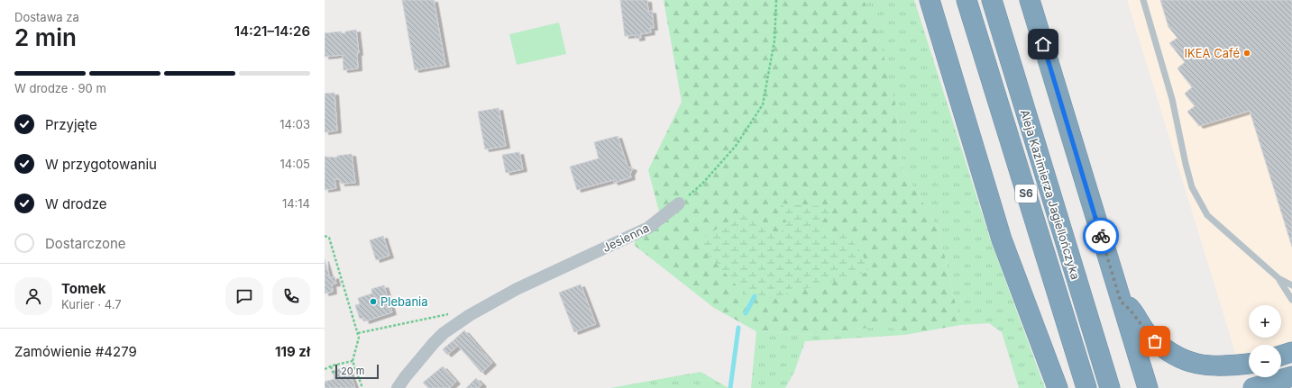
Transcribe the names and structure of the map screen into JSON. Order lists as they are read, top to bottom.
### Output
{
  "streets": {
    "highway": ["S6", "Aleja Kazimierza Jagiellończyka"],
    "street": ["Jesienna"]
  },
  "places": ["IKEA Café", "Plebania"],
  "scale_bar": "20 m",
  "page": {
    "heading": ["2 min", "Dostawa za", "14:21–14:26"],
    "panel": [
      "Tomek",
      "Kurier · 4.7",
      "Zamówienie #4279",
      "119 zł"
    ],
    "bar": "W drodze · 90 m",
    "list": [
      ["Przyjęte", "14:03"],
      ["W przygotowaniu", "14:05"],
      ["W drodze", "14:14"],
      "Dostarczone"
    ],
    "map_buttons": ["+", "−"],
    "scale": "20 m"
  }
}
